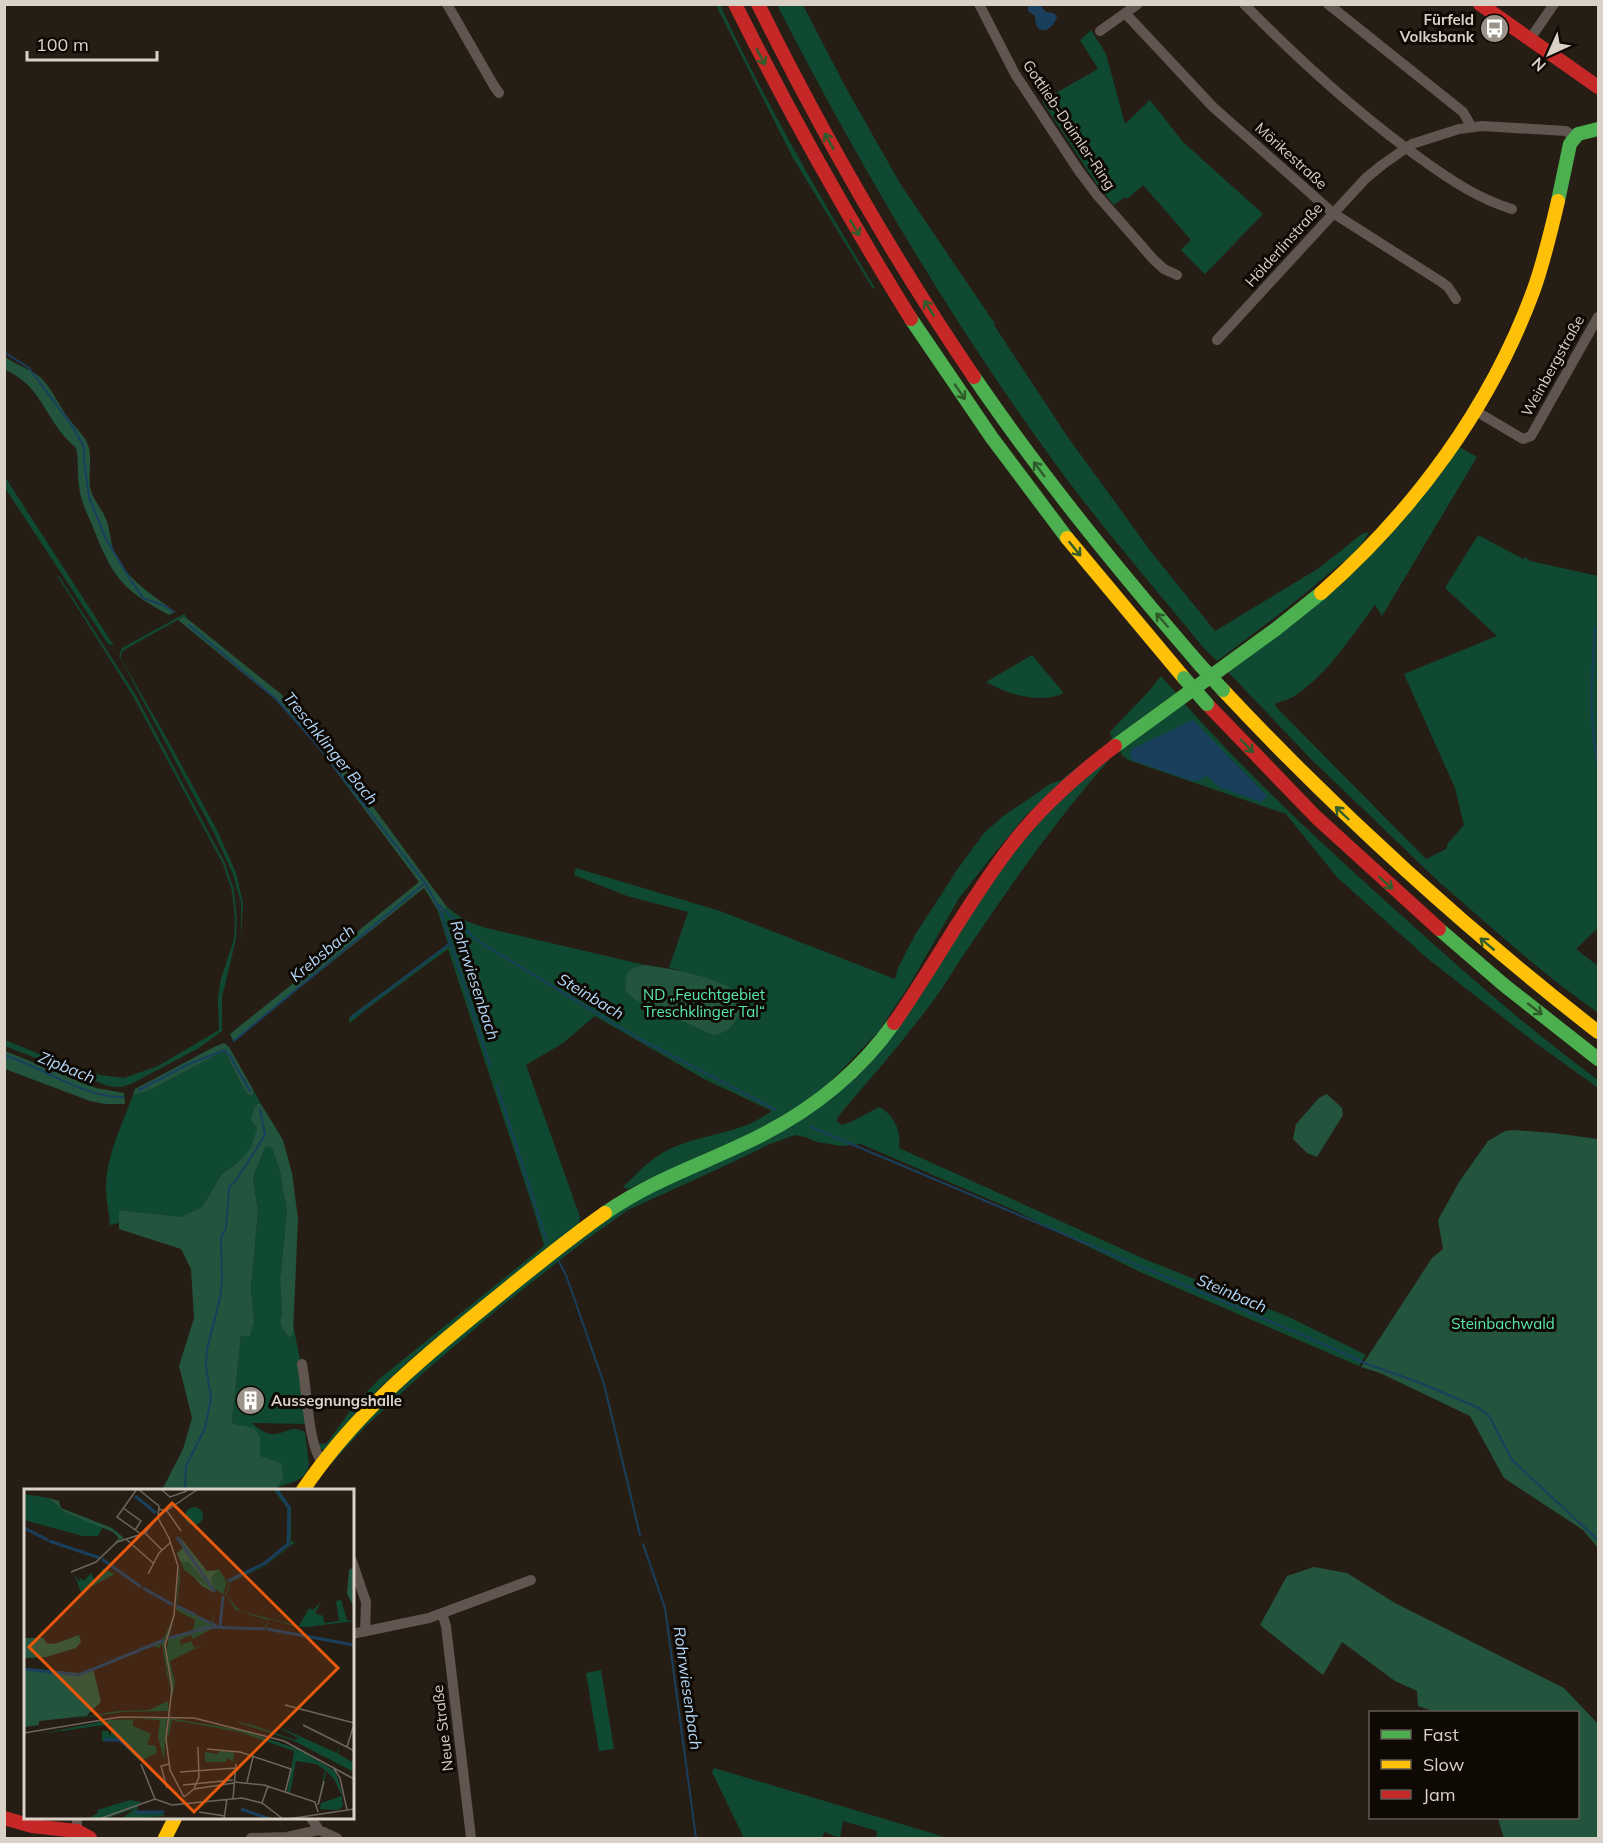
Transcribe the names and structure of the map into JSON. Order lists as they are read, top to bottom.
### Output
{
  "streets": {
    "street": [
      "Gottlieb-Daimler-Ring",
      "Mörikestraße",
      "Hölderlinstraße",
      "Weinbergstraße",
      "Neue Straße"
    ]
  },
  "crossings": [
    ["Mörikestraße", "Hölderlinstraße"]
  ],
  "water": [
    "Treschklinger Bach",
    "Krebsbach",
    "Rohrwiesenbach",
    "Steinbach",
    "Zipbach"
  ],
  "parks": ["ND „Feuchtgebiet Treschklinger Tal“", "Steinbachwald"],
  "places": {
    "bus stop": ["Fürfeld Volksbank"],
    "building": ["Aussegnungshalle"]
  },
  "legend": ["Fast", "Slow", "Jam"],
  "scale_bar": "100 m",
  "north": "bottom left"
}
